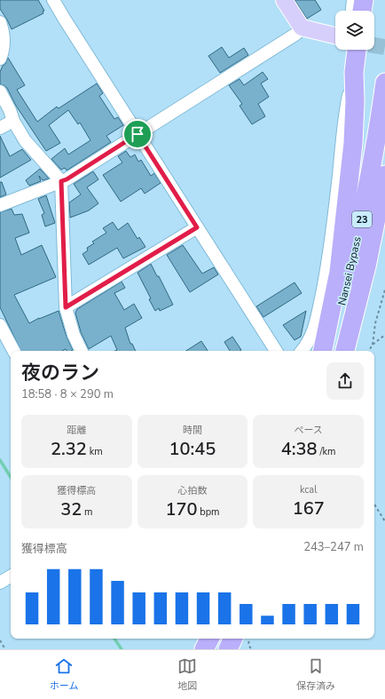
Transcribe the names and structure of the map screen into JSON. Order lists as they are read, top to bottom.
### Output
{
  "streets": {
    "highway": ["23", "Nansei Bypass"]
  },
  "page": {
    "heading": ["夜のラン", "18:58 · 8 × 290 m"],
    "stats": [
      ["距離", "2.32 km"],
      ["時間", "10:45"],
      ["ペース", "4:38 /km"],
      ["獲得標高", "32 m"],
      ["心拍数", "170 bpm"],
      ["kcal", "167"]
    ],
    "chart": ["獲得標高", "243–247 m"],
    "tabs": ["ホーム", "地図", "保存済み"]
  }
}
